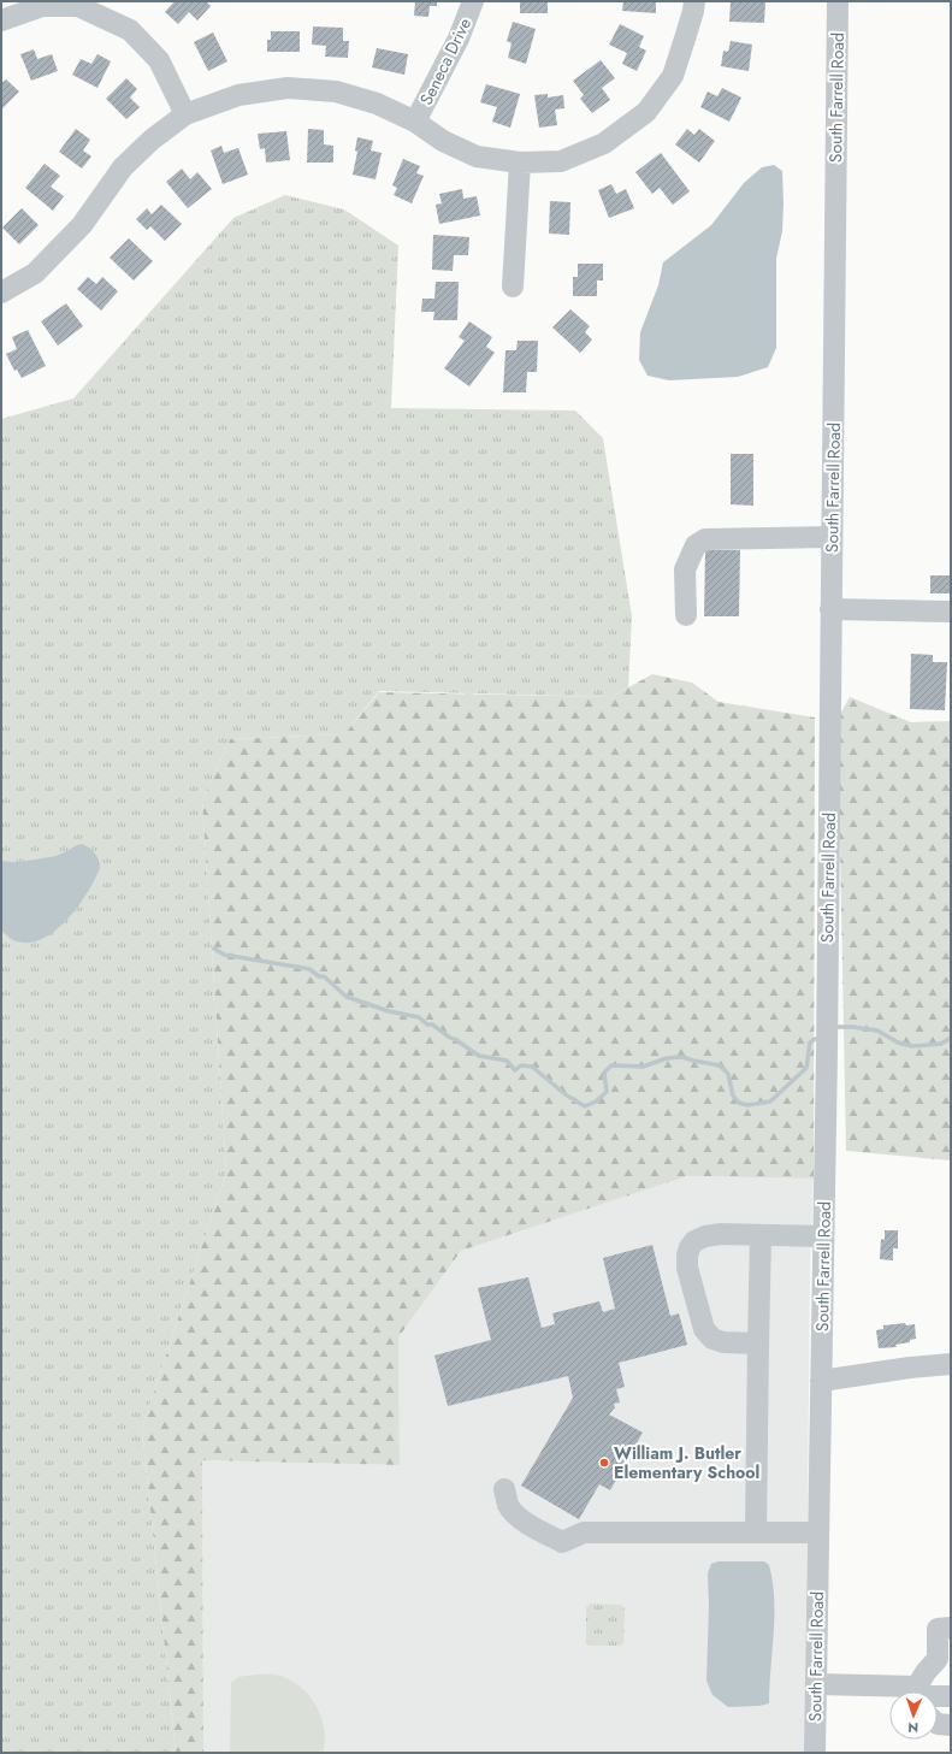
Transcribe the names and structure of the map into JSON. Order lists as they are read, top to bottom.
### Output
{
  "streets": {
    "street": ["Seneca Drive", "South Farrell Road"]
  },
  "places": ["William J. Butler Elementary School"],
  "north": "bottom"
}
